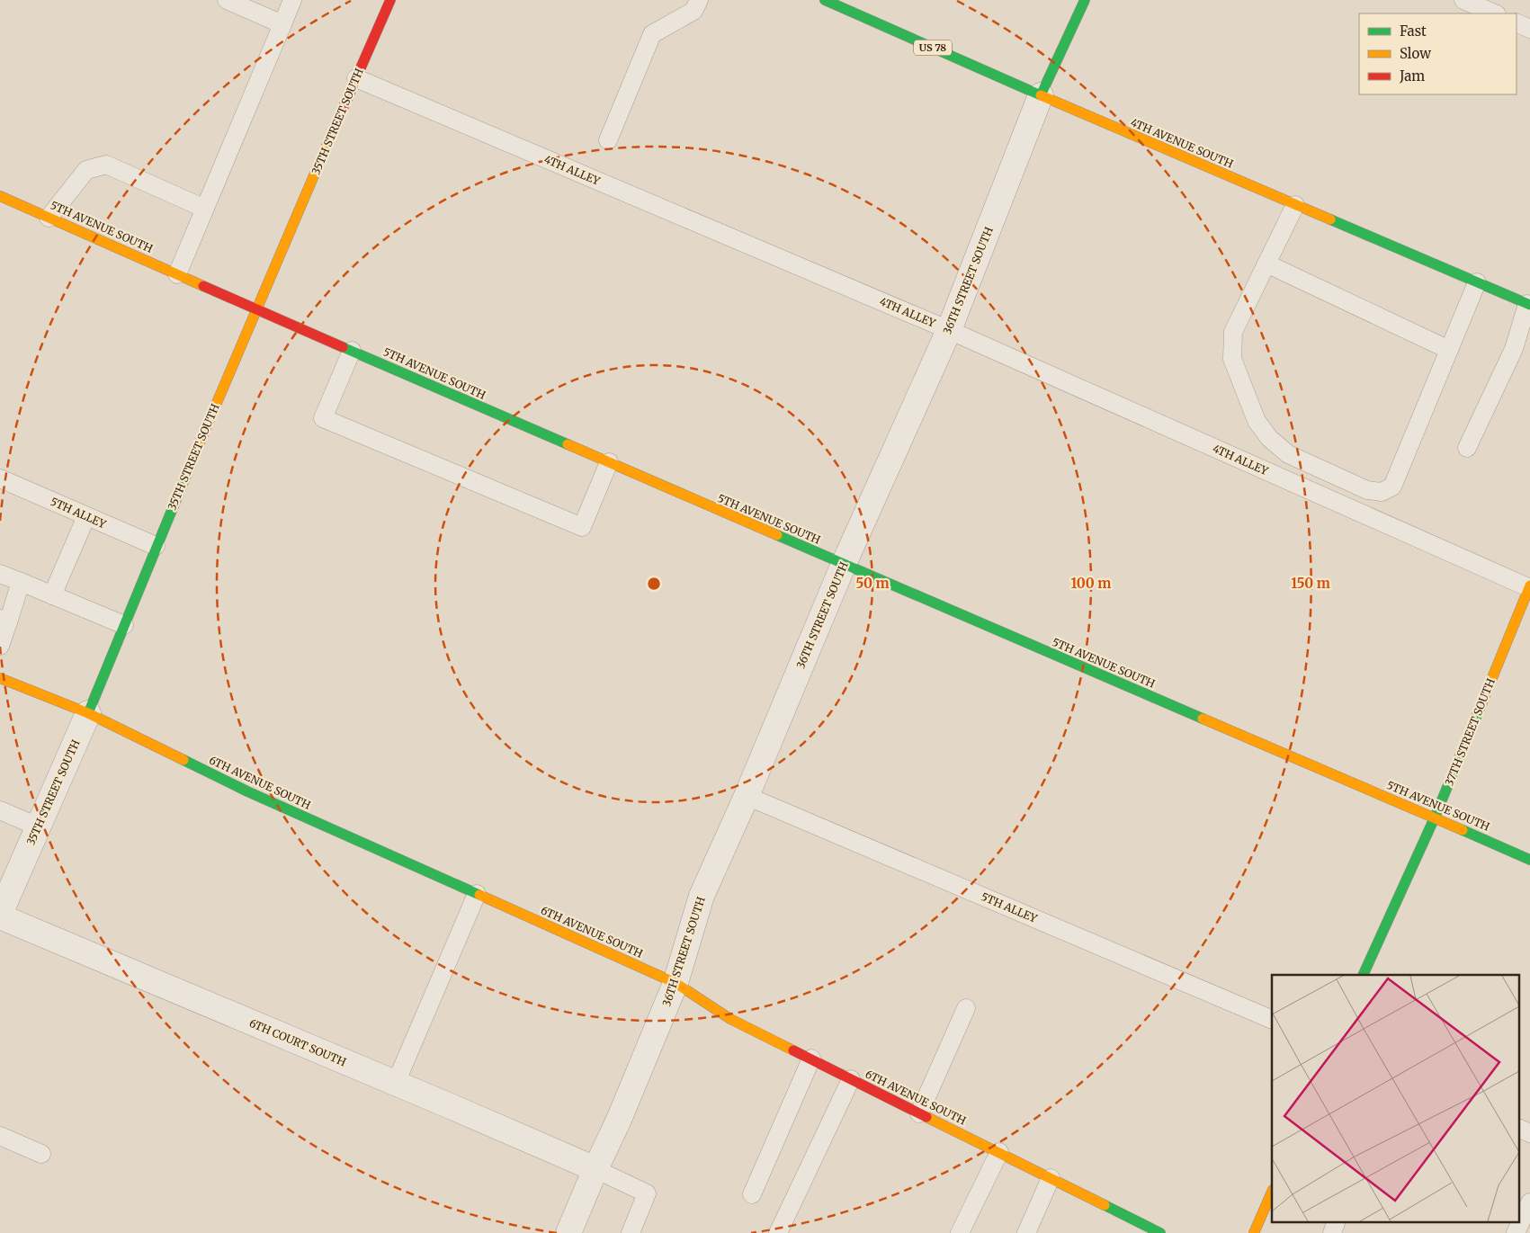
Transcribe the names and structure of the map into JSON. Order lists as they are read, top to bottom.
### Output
{
  "streets": {
    "street": [
      "US 78",
      "35TH STREET SOUTH",
      "4TH AVENUE SOUTH",
      "5TH AVENUE SOUTH",
      "36TH STREET SOUTH",
      "37TH STREET SOUTH",
      "6TH AVENUE SOUTH",
      "6TH COURT SOUTH"
    ],
    "lane": ["4TH ALLEY", "5TH ALLEY"]
  },
  "crossings": [
    ["35TH STREET SOUTH", "4TH ALLEY"],
    ["35TH STREET SOUTH", "5TH AVENUE SOUTH"],
    ["35TH STREET SOUTH", "5TH ALLEY"],
    ["35TH STREET SOUTH", "6TH AVENUE SOUTH"],
    ["35TH STREET SOUTH", "6TH COURT SOUTH"],
    ["4TH AVENUE SOUTH", "36TH STREET SOUTH"],
    ["4TH ALLEY", "36TH STREET SOUTH"],
    ["4TH ALLEY", "37TH STREET SOUTH"],
    ["5TH AVENUE SOUTH", "36TH STREET SOUTH"],
    ["5TH AVENUE SOUTH", "37TH STREET SOUTH"],
    ["36TH STREET SOUTH", "5TH ALLEY"],
    ["36TH STREET SOUTH", "6TH AVENUE SOUTH"],
    ["36TH STREET SOUTH", "6TH COURT SOUTH"]
  ],
  "legend": ["Fast", "Slow", "Jam"],
  "rings": ["50 m", "100 m", "150 m"]
}
